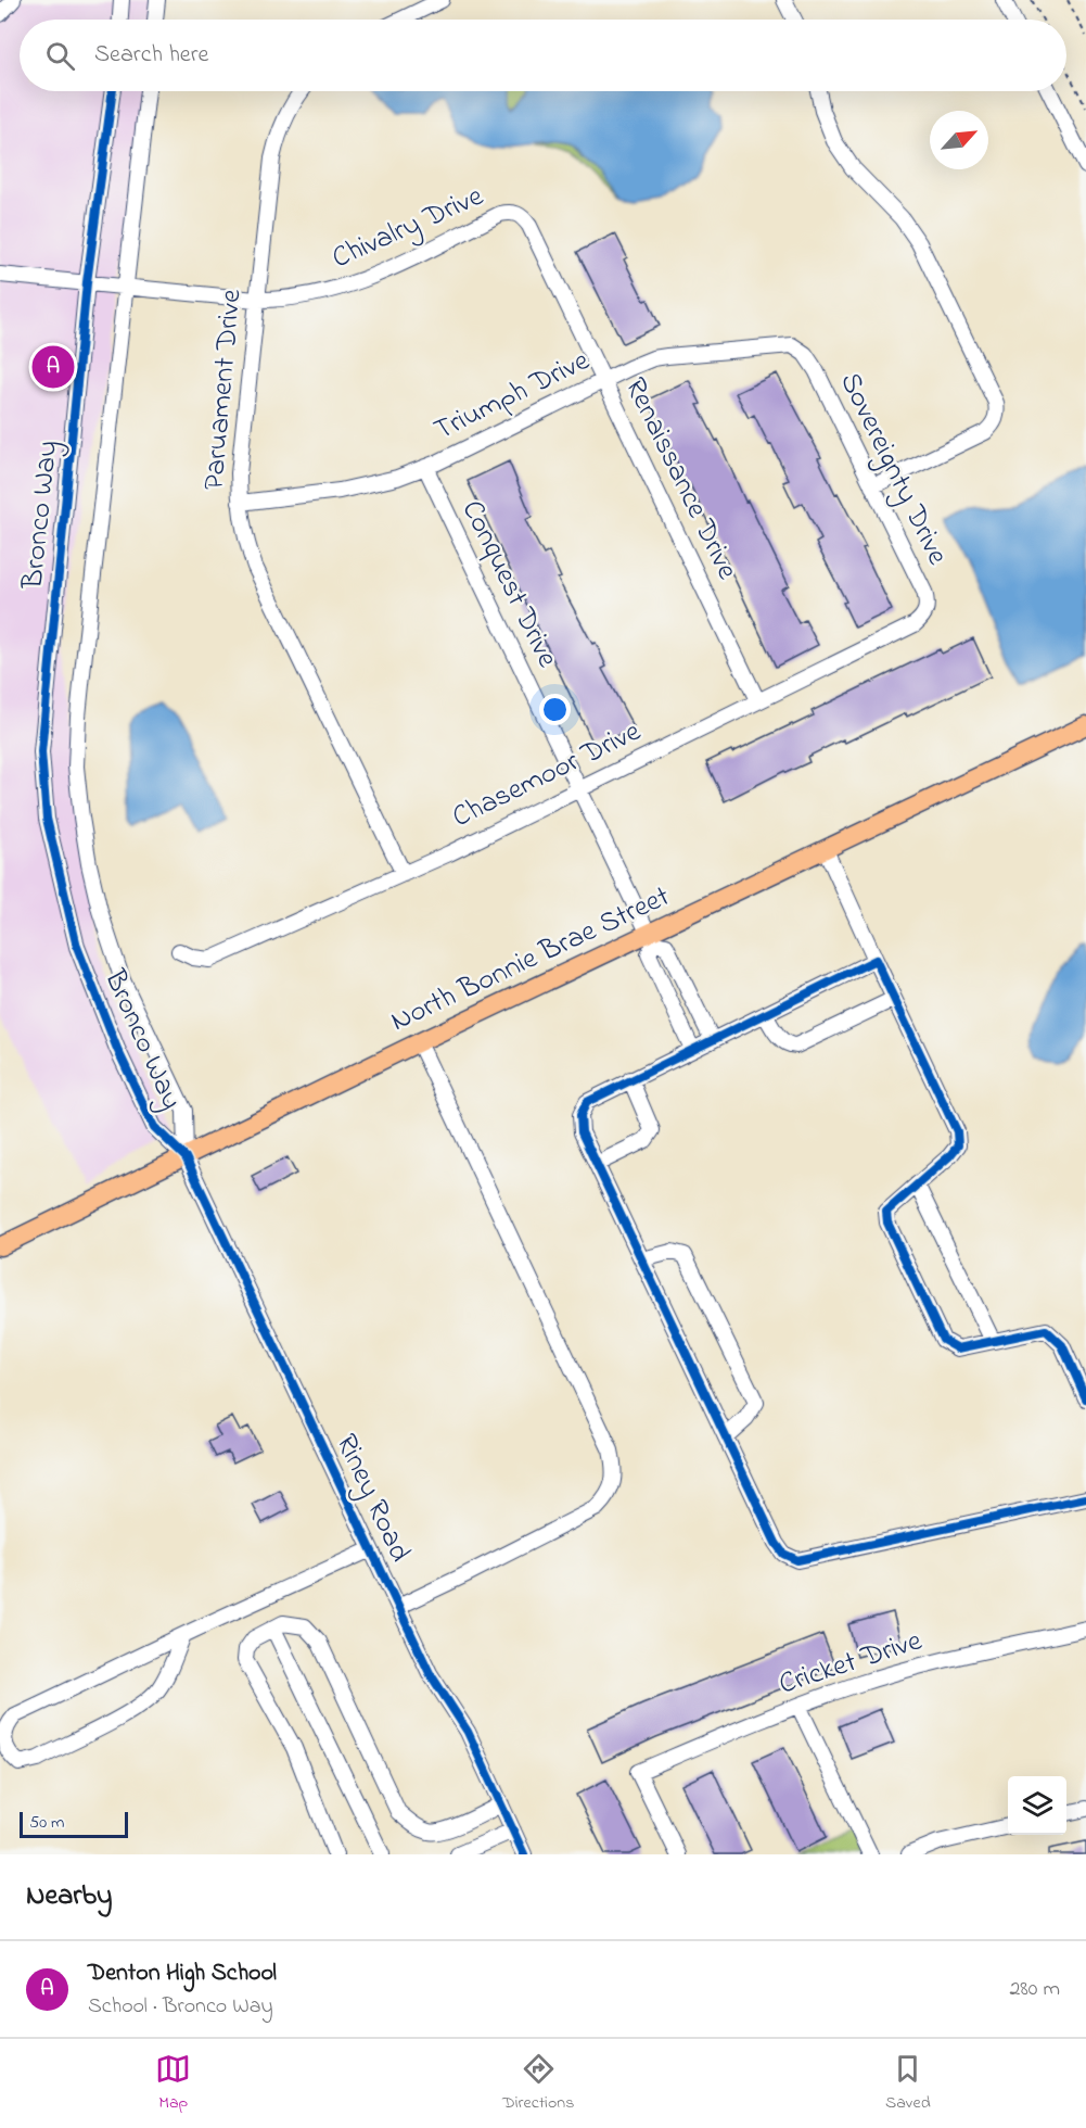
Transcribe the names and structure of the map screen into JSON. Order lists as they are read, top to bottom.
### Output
{
  "streets": {
    "main road": ["North Bonnie Brae Street"],
    "street": [
      "Chivalry Drive",
      "Paruament Drive",
      "Triumph Drive",
      "Sovereignty Drive",
      "Renaissance Drive",
      "Bronco Way",
      "Conquest Drive",
      "Chasemoor Drive",
      "Riney Road",
      "Cricket Drive"
    ]
  },
  "crossings": [
    ["Chivalry Drive", "Paruament Drive"],
    ["Chivalry Drive", "Renaissance Drive"],
    ["Chivalry Drive", "Bronco Way"],
    ["Paruament Drive", "Triumph Drive"],
    ["Paruament Drive", "Chasemoor Drive"],
    ["Triumph Drive", "Sovereignty Drive"],
    ["Triumph Drive", "Renaissance Drive"],
    ["Triumph Drive", "Conquest Drive"],
    ["Sovereignty Drive", "Chasemoor Drive"],
    ["Renaissance Drive", "Chasemoor Drive"],
    ["Bronco Way", "North Bonnie Brae Street"],
    ["Bronco Way", "Riney Road"],
    ["Conquest Drive", "Chasemoor Drive"],
    ["Conquest Drive", "North Bonnie Brae Street"],
    ["North Bonnie Brae Street", "Riney Road"]
  ],
  "scale_bar": "50 m",
  "north": "top right",
  "page": {
    "search": "Search here",
    "pins": "A",
    "scale": "50 m",
    "heading": "Nearby",
    "list": [
      {
        "mark": "A",
        "name": "Denton High School",
        "note": "School · Bronco Way",
        "value": "280 m"
      }
    ],
    "nav": ["Map", "Directions", "Saved"]
  }
}
